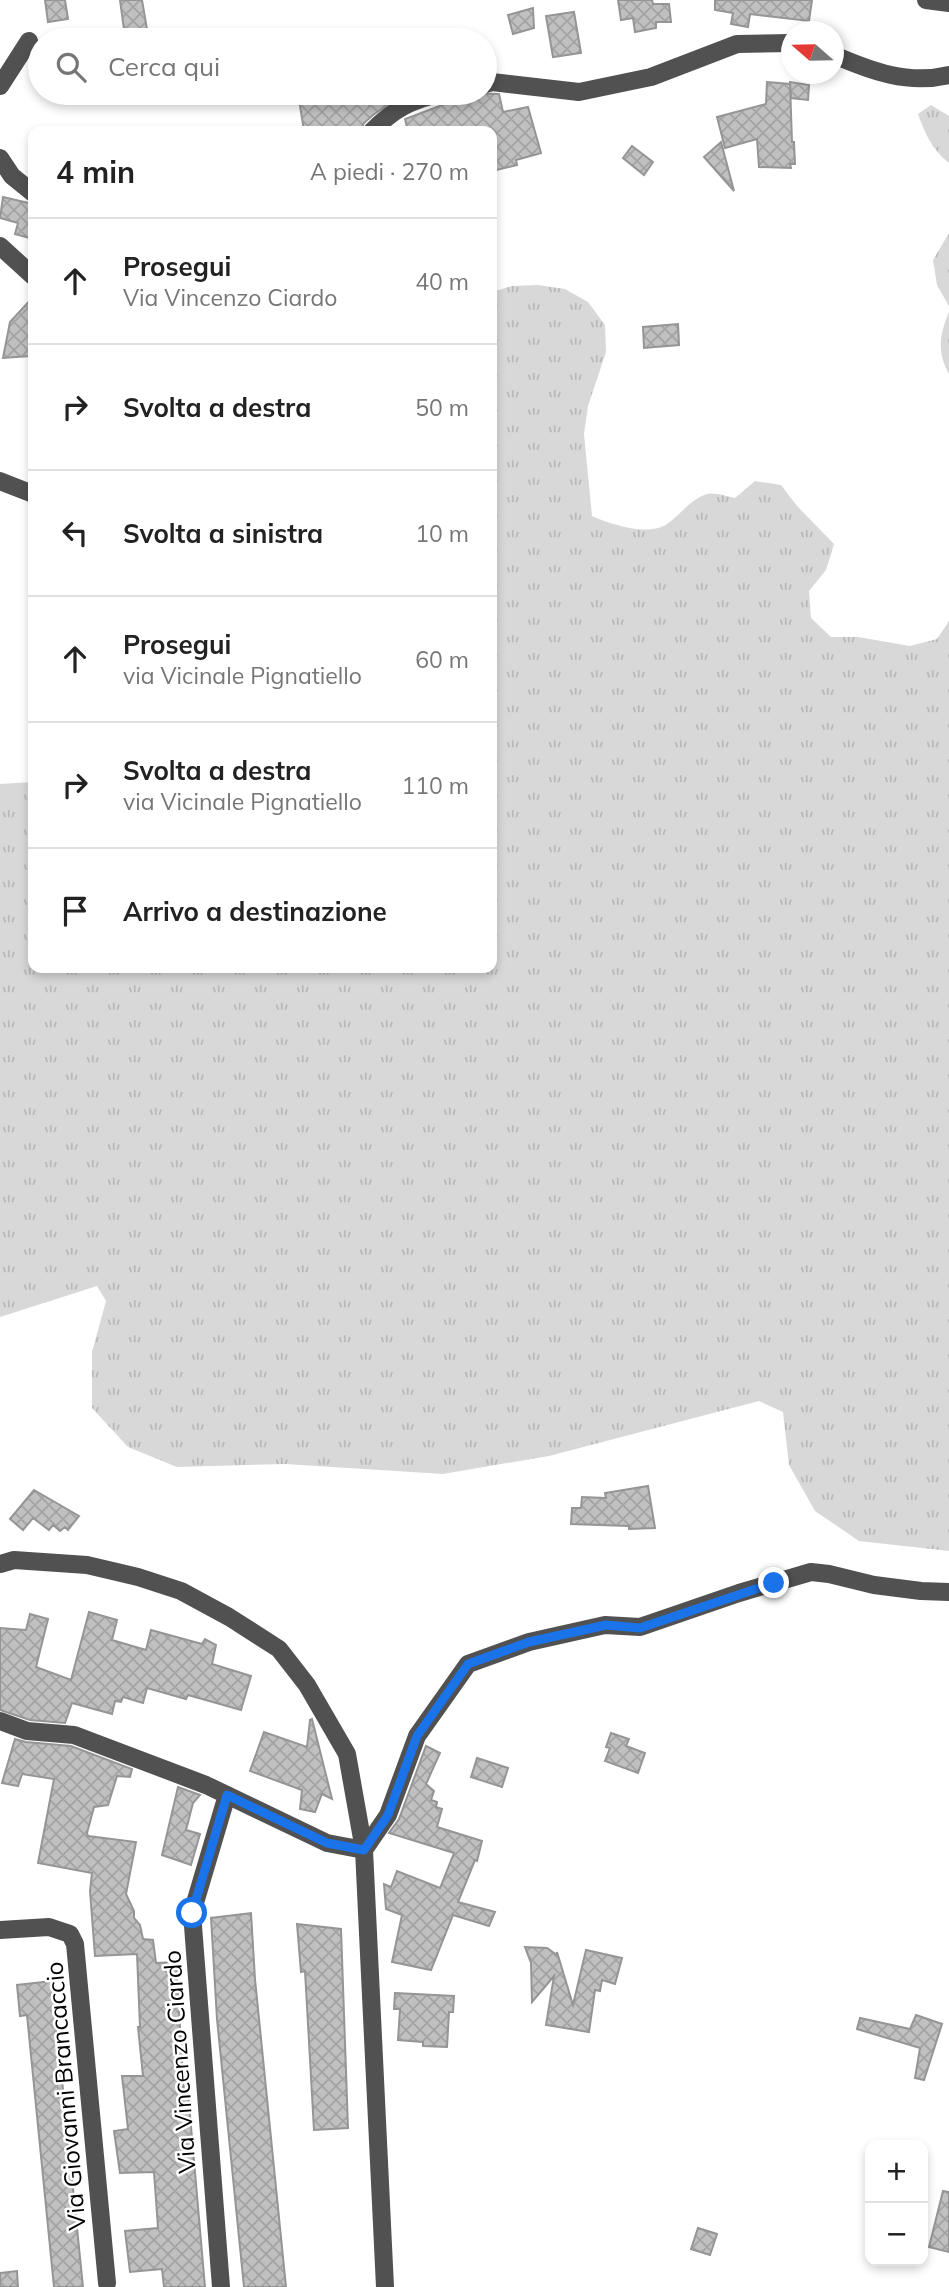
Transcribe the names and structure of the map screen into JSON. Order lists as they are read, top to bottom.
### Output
{
  "streets": {
    "street": ["Via Vincenzo Ciardo", "Via Giovanni Brancaccio"]
  },
  "north": "left",
  "page": {
    "search": "Cerca qui",
    "heading": ["4 min", "A piedi · 270 m"],
    "list": [
      ["Prosegui", "Via Vincenzo Ciardo", "40 m"],
      ["Svolta a destra", "50 m"],
      ["Svolta a sinistra", "10 m"],
      ["Prosegui", "via Vicinale Pignatiello", "60 m"],
      ["Svolta a destra", "via Vicinale Pignatiello", "110 m"],
      "Arrivo a destinazione"
    ],
    "map_buttons": ["+", "−"]
  }
}
